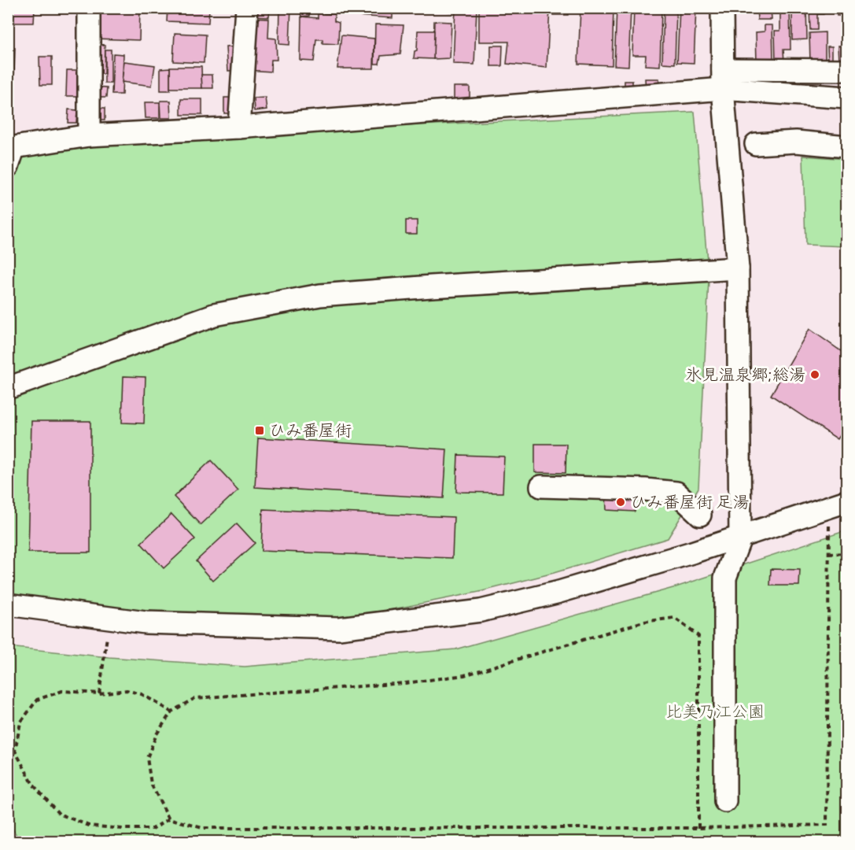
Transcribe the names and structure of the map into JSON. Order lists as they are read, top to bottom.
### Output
{
  "parks": ["比美乃江公園"],
  "places": {
    "other": ["氷見温泉郷;総湯", "ひみ番屋街 足湯"],
    "transit": ["ひみ番屋街"]
  }
}
